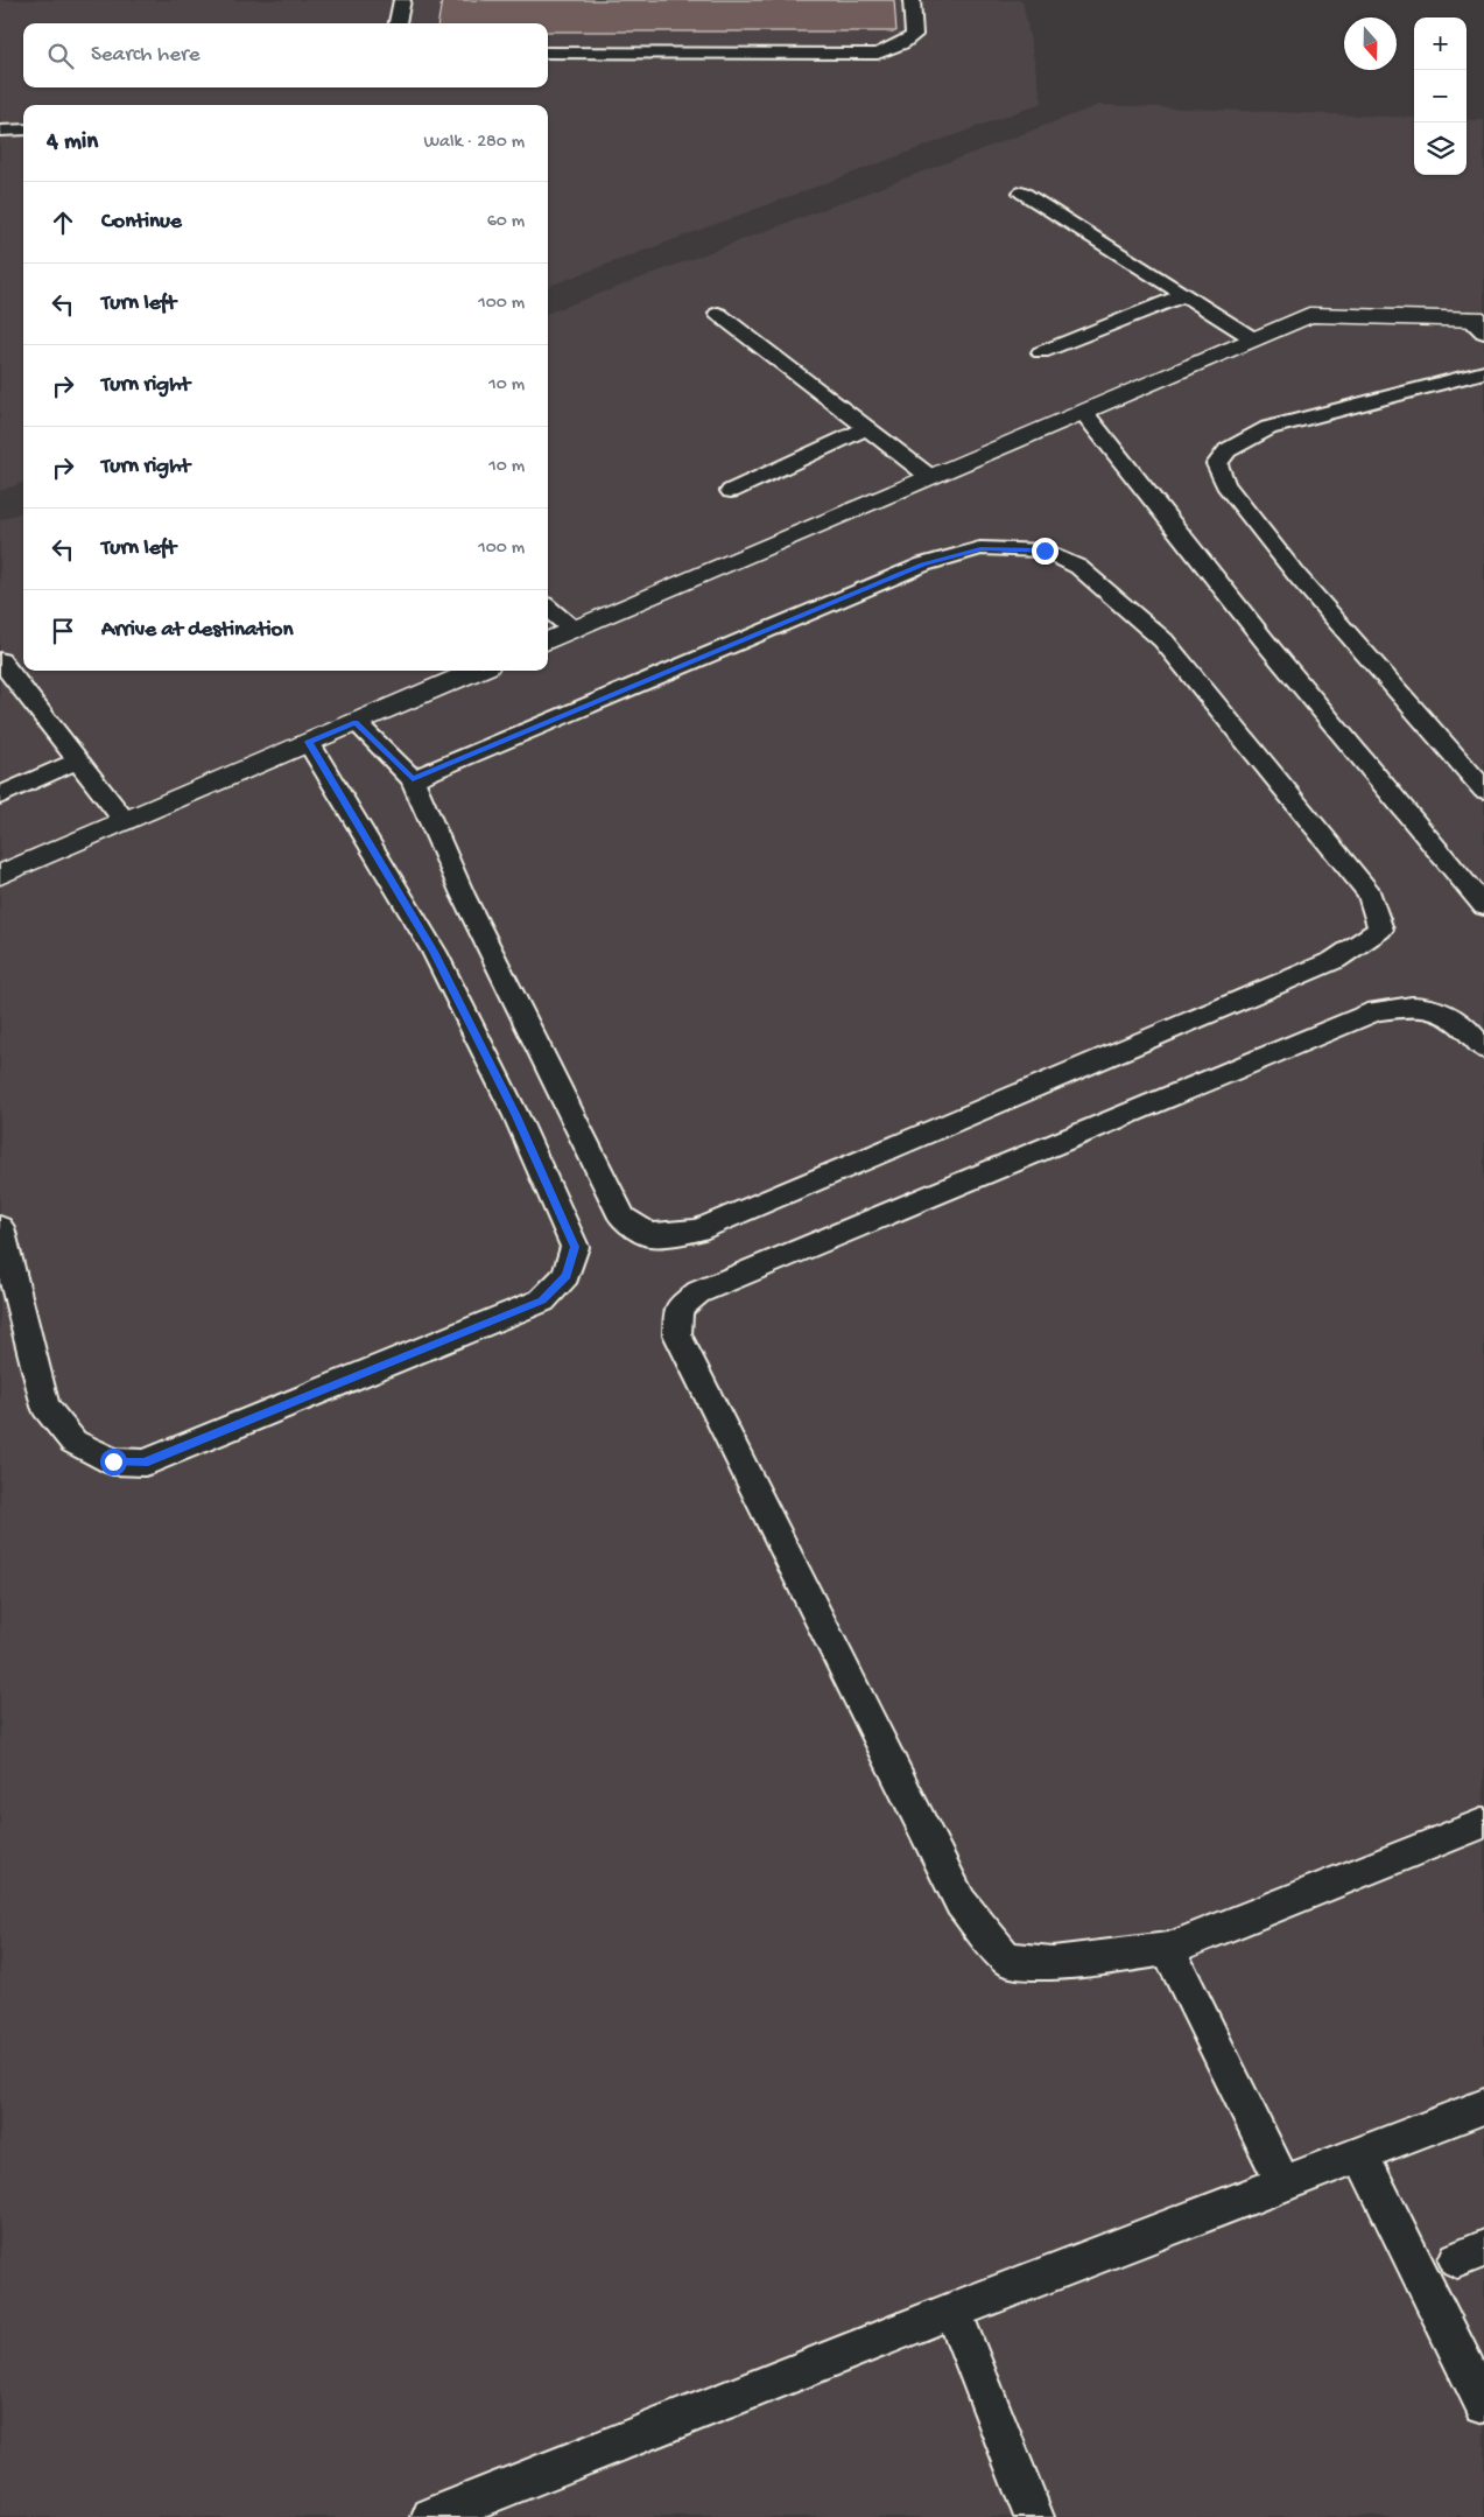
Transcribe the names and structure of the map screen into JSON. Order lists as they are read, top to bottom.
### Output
{
  "north": "bottom",
  "page": {
    "map_buttons": ["+", "−"],
    "search": "Search here",
    "heading": ["4 min", "Walk · 280 m"],
    "list": [
      ["Continue", "60 m"],
      ["Turn left", "100 m"],
      ["Turn right", "10 m"],
      ["Turn right", "10 m"],
      ["Turn left", "100 m"],
      "Arrive at destination"
    ]
  }
}
